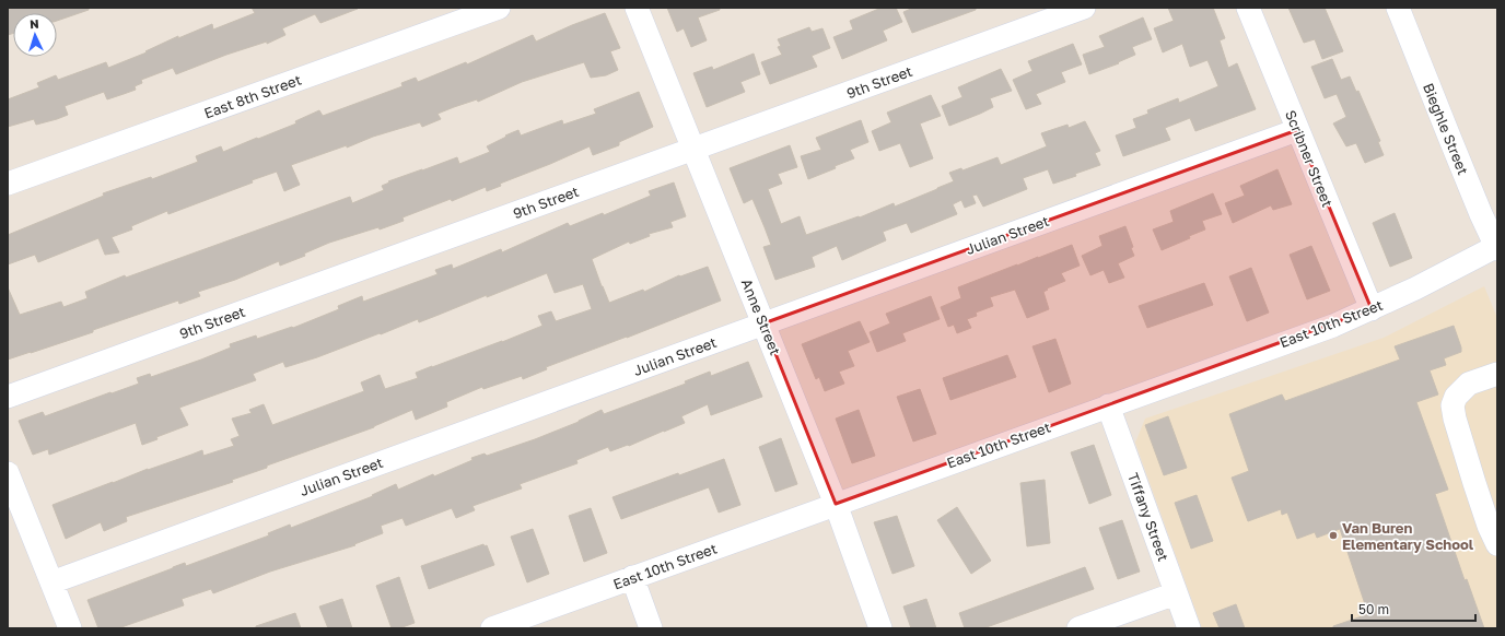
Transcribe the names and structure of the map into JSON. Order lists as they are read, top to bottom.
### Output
{
  "streets": {
    "street": [
      "9th Street",
      "East 8th Street",
      "Bieghle Street",
      "Scribner Street",
      "Julian Street",
      "Anne Street",
      "East 10th Street",
      "Tiffany Street"
    ]
  },
  "crossings": [
    ["9th Street", "Anne Street"],
    ["Bieghle Street", "East 10th Street"],
    ["Scribner Street", "Julian Street"],
    ["Scribner Street", "East 10th Street"],
    ["Julian Street", "Anne Street"],
    ["Anne Street", "East 10th Street"],
    ["East 10th Street", "Tiffany Street"]
  ],
  "places": ["Van Buren Elementary School"],
  "scale_bar": "50 m",
  "north": "top"
}
